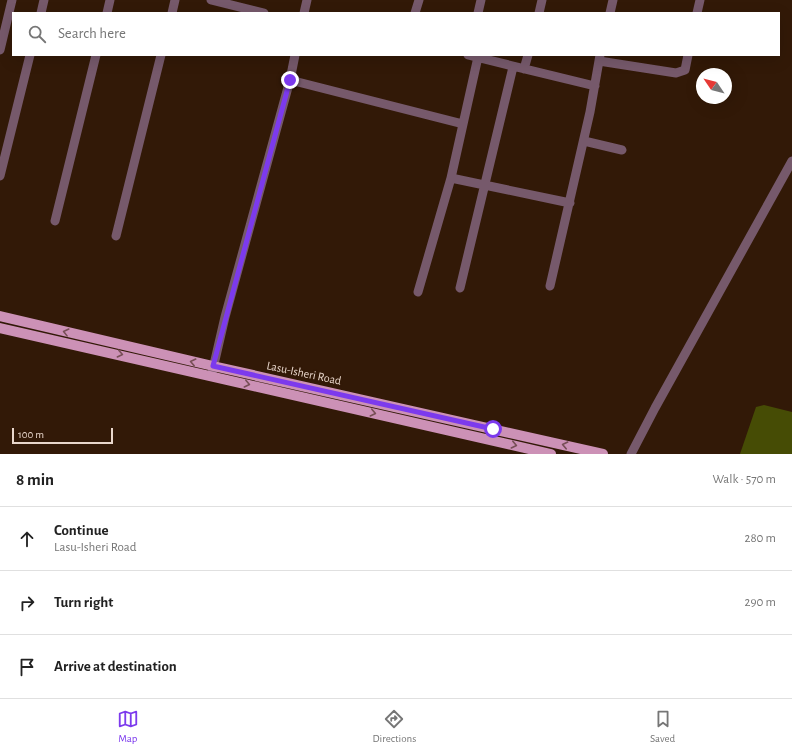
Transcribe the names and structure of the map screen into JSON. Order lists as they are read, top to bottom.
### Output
{
  "streets": {
    "main road": ["Lasu-Isheri Road"]
  },
  "scale_bar": "100 m",
  "north": "top left",
  "page": {
    "search": "Search here",
    "scale": "100 m",
    "heading": ["8 min", "Walk · 570 m"],
    "list": [
      ["Continue", "Lasu-Isheri Road", "280 m"],
      ["Turn right", "290 m"],
      "Arrive at destination"
    ],
    "nav": ["Map", "Directions", "Saved"]
  }
}
